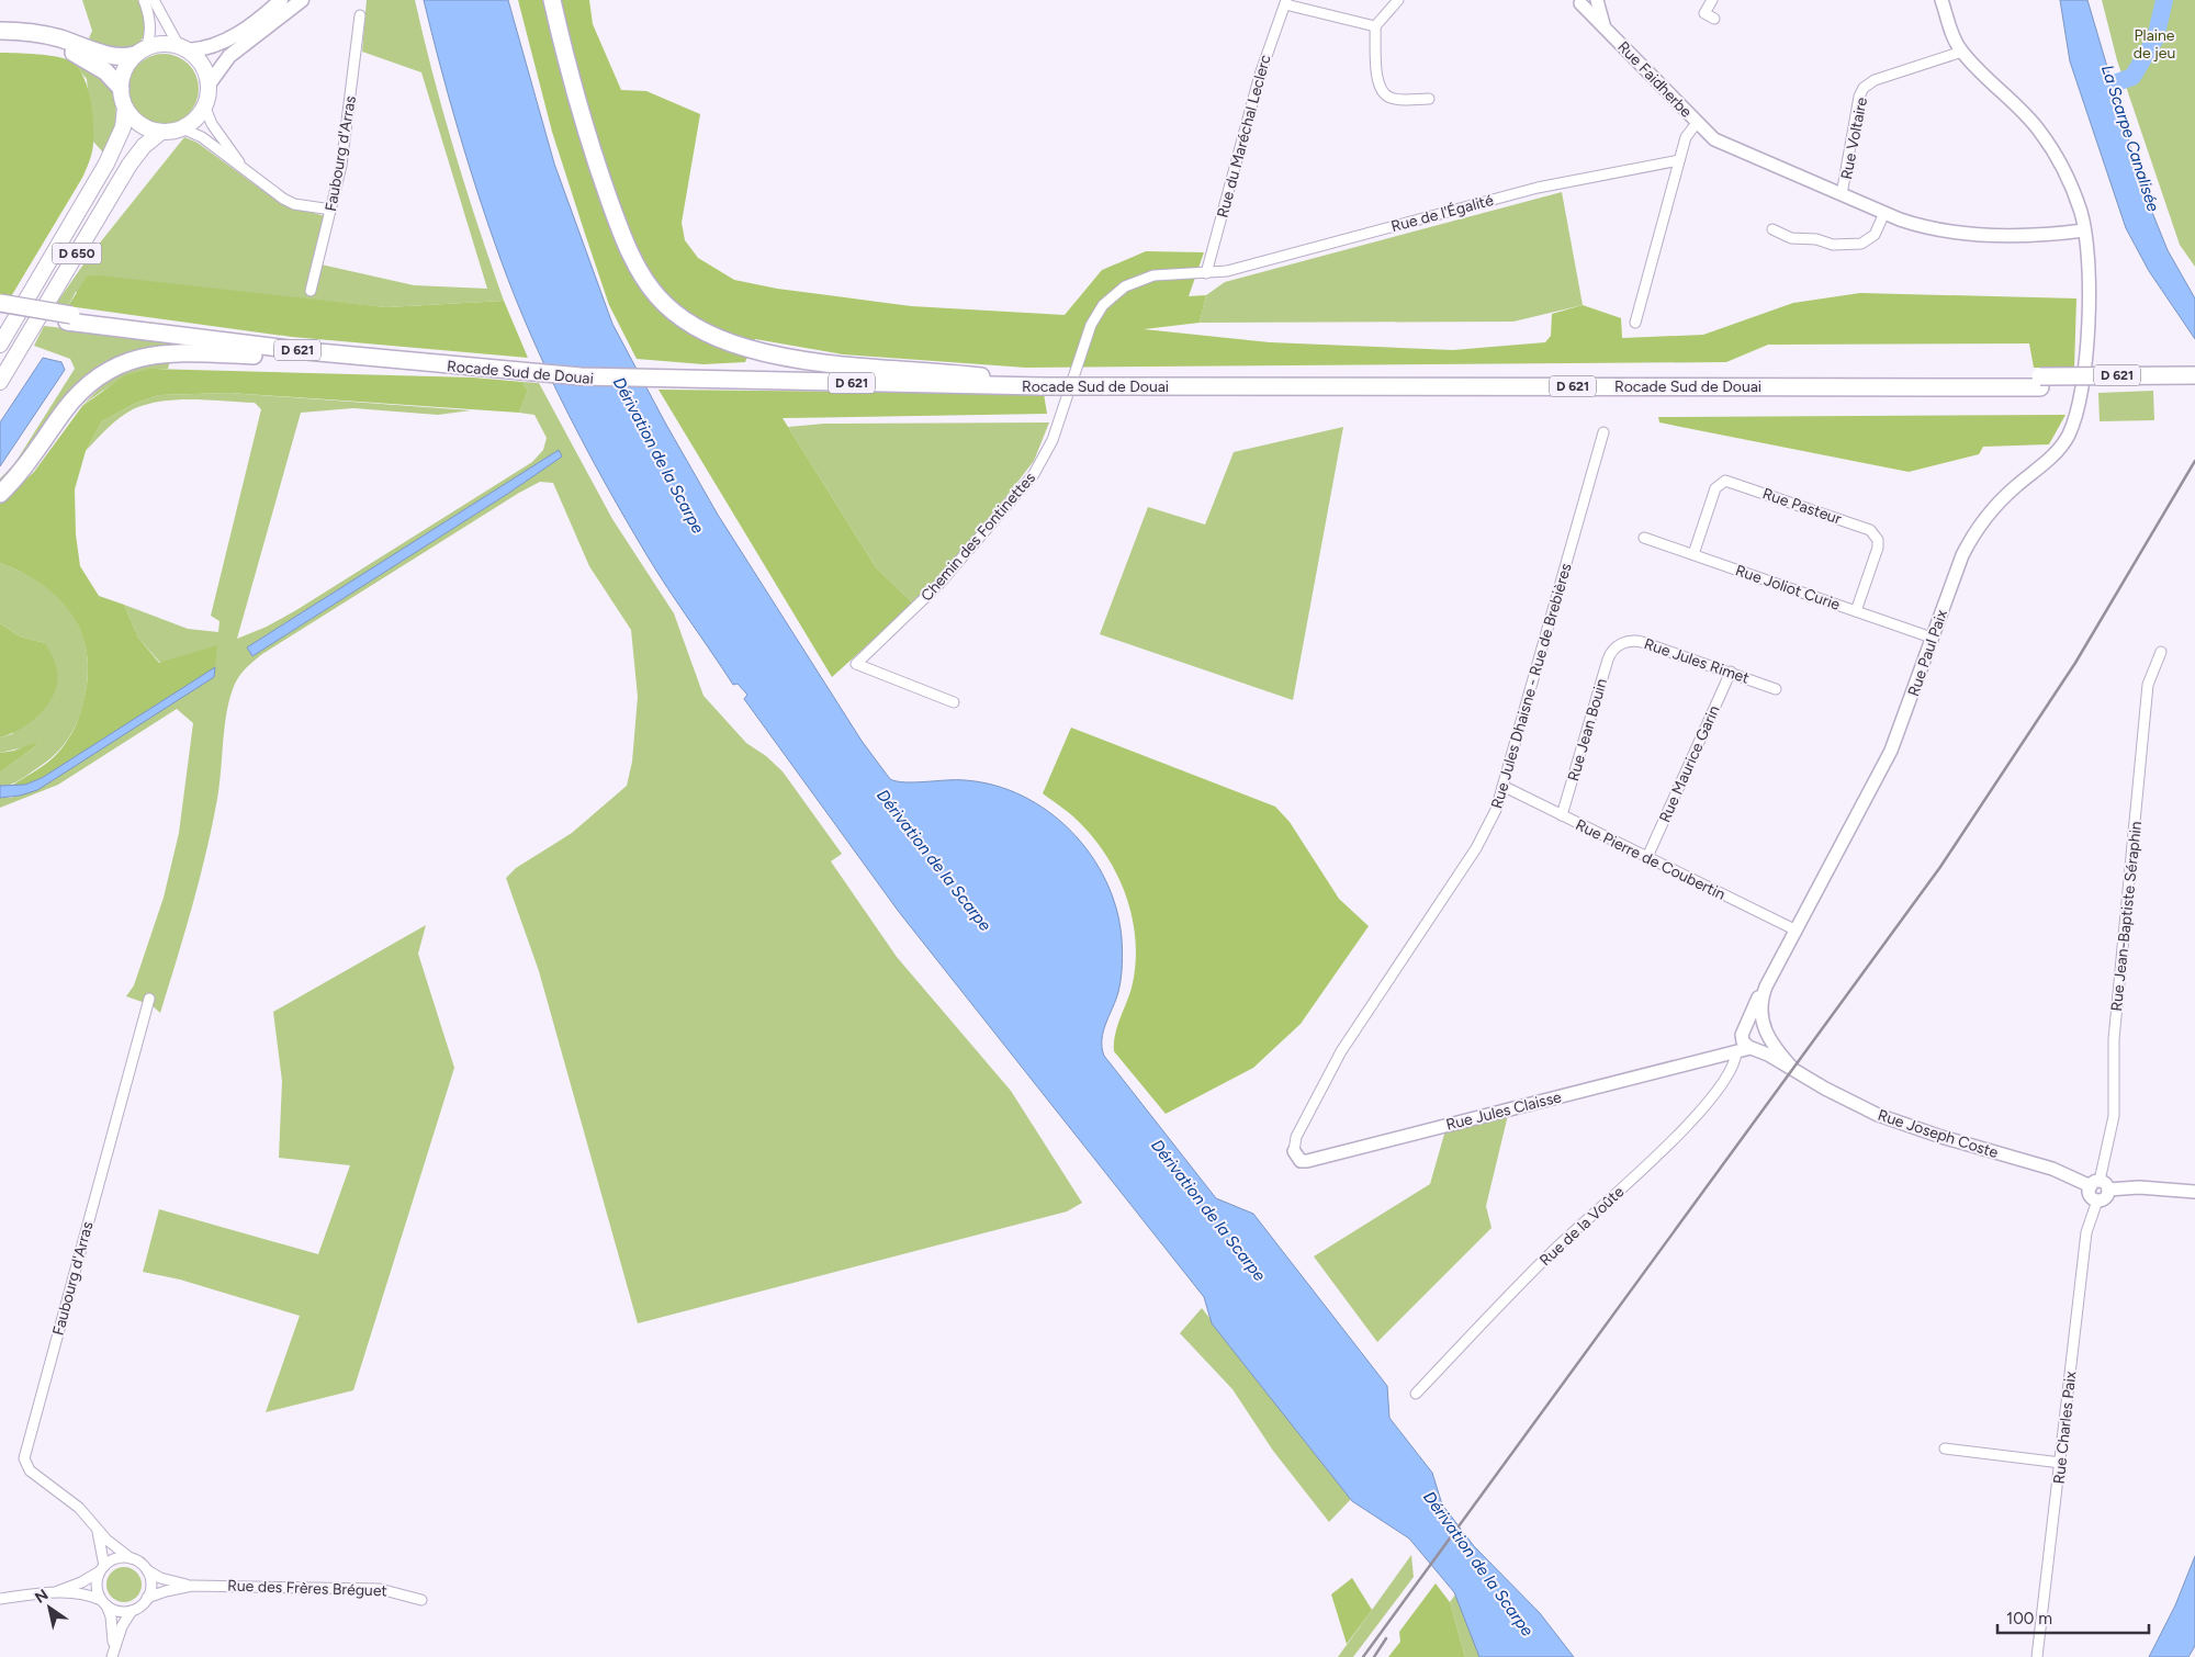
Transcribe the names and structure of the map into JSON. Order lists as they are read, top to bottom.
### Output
{
  "streets": {
    "highway": ["D 621", "Rocade Sud de Douai"],
    "main road": ["D 650"],
    "street": [
      "Rue Faidherbe",
      "Rue du Maréchal Leclerc",
      "Rue Voltaire",
      "Faubourg d'Arras",
      "Rue de l'Égalité",
      "Rue Pasteur",
      "Chemin des Fontinettes",
      "Rue Joliot Curie",
      "Rue Paul Paix",
      "Rue Jules Rimet",
      "Rue Jules Dhaisne - Rue de Brebières",
      "Rue Jean Bouin",
      "Rue Maurice Garin",
      "Rue Pierre de Coubertin",
      "Rue Jean-Baptiste Séraphin",
      "Rue Jules Claisse",
      "Rue Joseph Coste",
      "Rue de la Voûte",
      "Rue Charles Paix",
      "Rue des Frères Bréguet"
    ]
  },
  "crossings": [
    ["Rue Faidherbe", "Rue Voltaire"],
    ["Rue Faidherbe", "Rue Paul Paix"],
    ["Rue du Maréchal Leclerc", "Rue de l'Égalité"],
    ["Rue du Maréchal Leclerc", "Chemin des Fontinettes"],
    ["Rue Voltaire", "Rue Paul Paix"],
    ["Faubourg d'Arras", "Rue des Frères Bréguet"],
    ["Rue de l'Égalité", "Chemin des Fontinettes"],
    ["Rue Pasteur", "Rue Joliot Curie"],
    ["Rue Joliot Curie", "Rue Paul Paix"],
    ["Rue Paul Paix", "Rue Pierre de Coubertin"],
    ["Rue Paul Paix", "Rue Jules Claisse"],
    ["Rue Paul Paix", "Rue Joseph Coste"],
    ["Rue Jules Rimet", "Rue Jean Bouin"],
    ["Rue Jules Rimet", "Rue Maurice Garin"],
    ["Rue Jules Dhaisne - Rue de Brebières", "Rue Pierre de Coubertin"],
    ["Rue Jules Dhaisne - Rue de Brebières", "Rue Jules Claisse"],
    ["Rue Jean Bouin", "Rue Pierre de Coubertin"],
    ["Rue Maurice Garin", "Rue Pierre de Coubertin"],
    ["Rue Jean-Baptiste Séraphin", "Rue Joseph Coste"],
    ["Rue Jules Claisse", "Rue Joseph Coste"],
    ["Rue Jules Claisse", "Rue de la Voûte"]
  ],
  "water": ["La Scarpe Canalisée", "Dérivation de la Scarpe"],
  "parks": ["Plaine de jeu"],
  "scale_bar": "100 m",
  "north": "top left"
}
